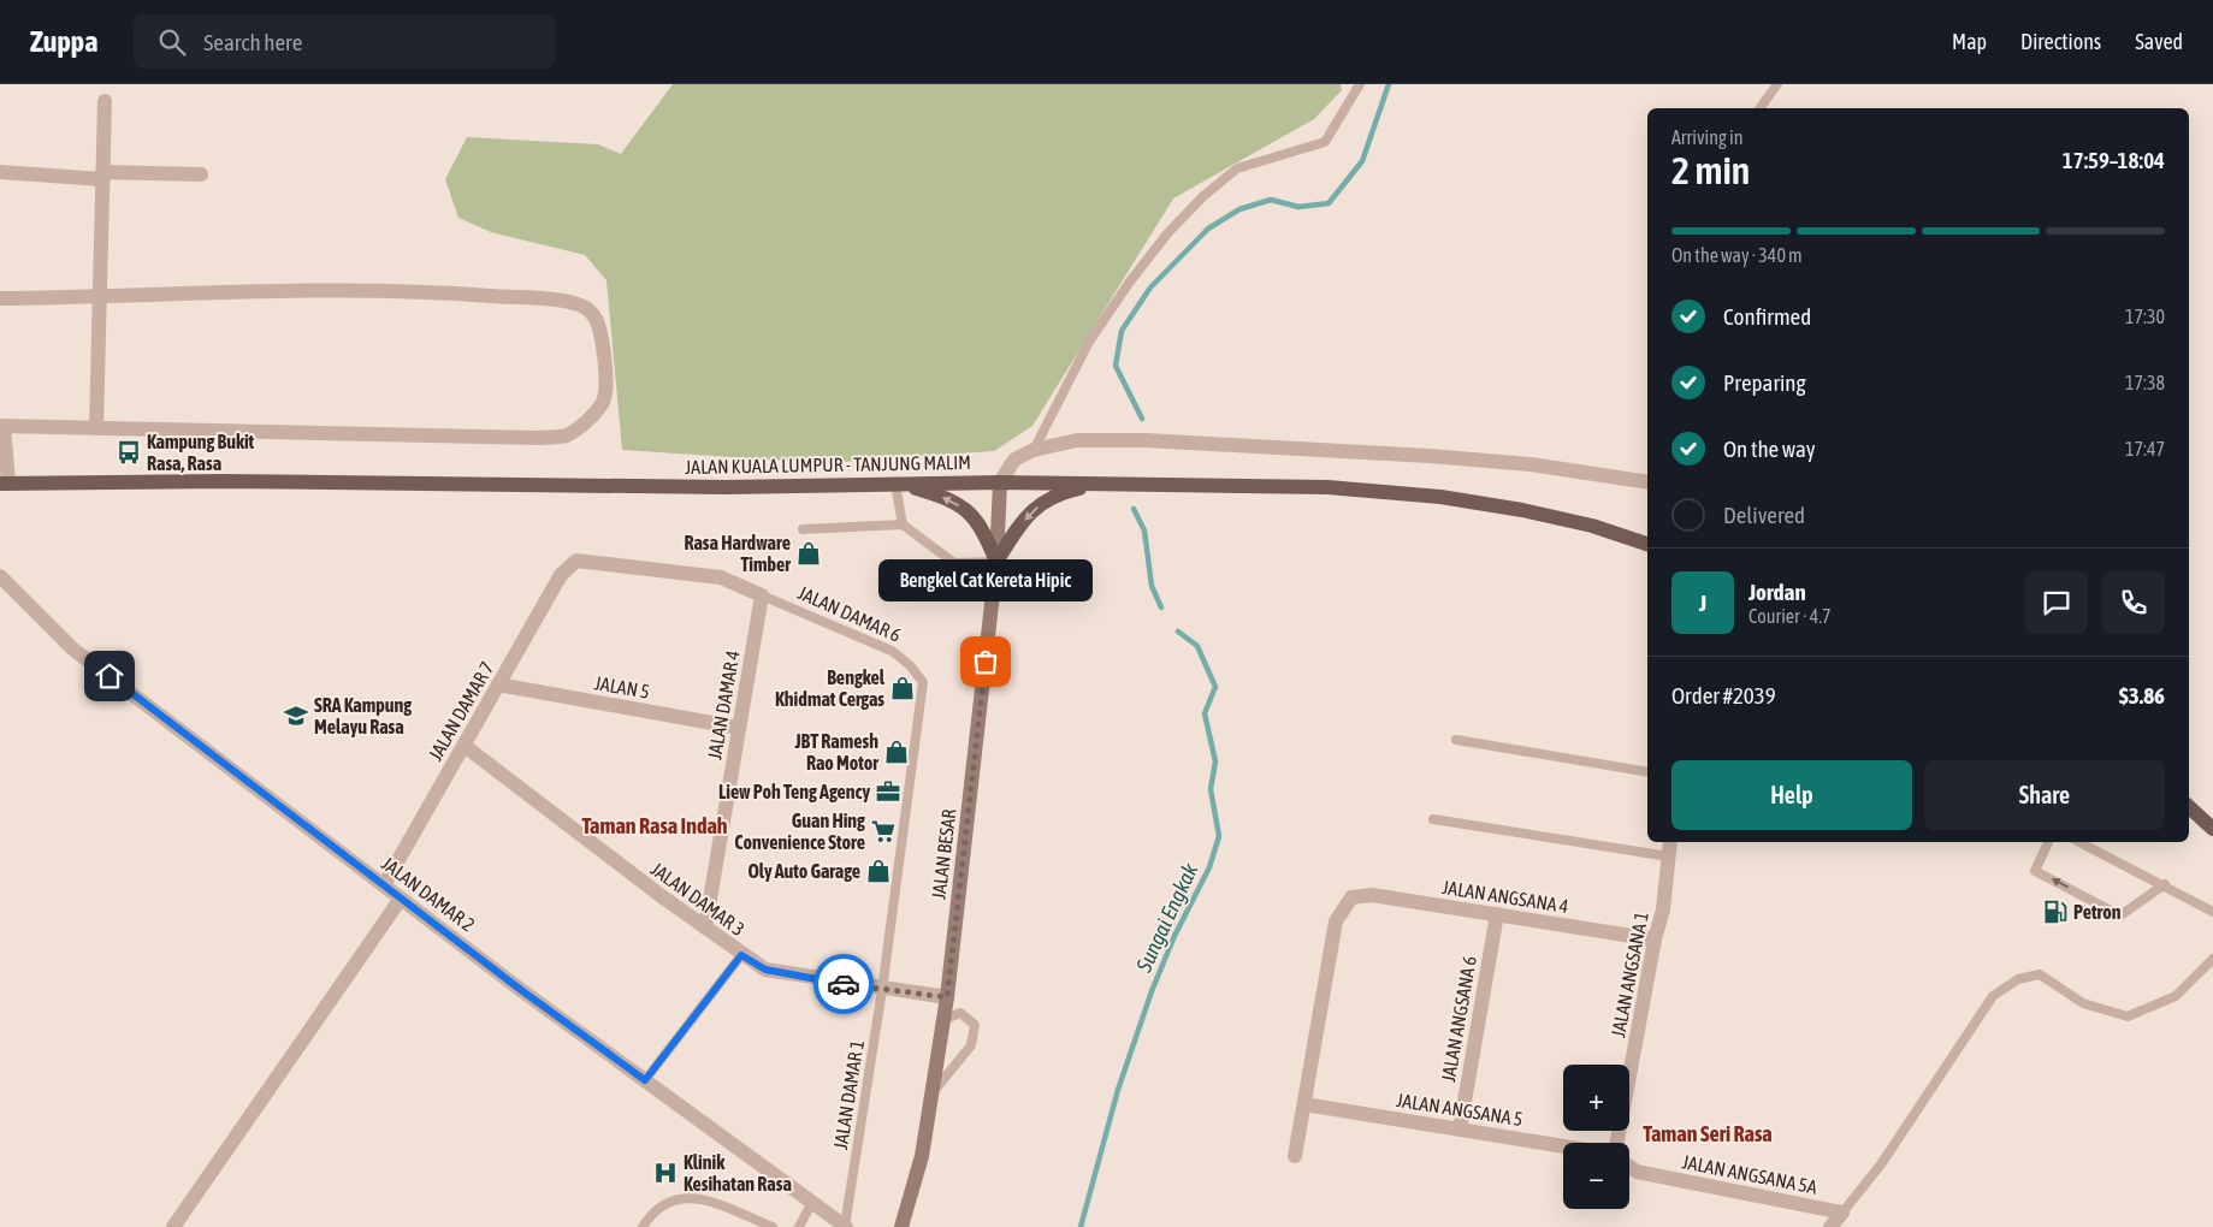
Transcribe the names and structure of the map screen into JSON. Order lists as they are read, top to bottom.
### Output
{
  "streets": {
    "main road": ["JALAN KUALA LUMPUR - TANJUNG MALIM", "JALAN BESAR"],
    "street": [
      "JALAN DAMAR 6",
      "JALAN 5",
      "JALAN DAMAR 4",
      "JALAN DAMAR 7",
      "JALAN DAMAR 2",
      "JALAN ANGSANA 4",
      "JALAN DAMAR 3",
      "JALAN ANGSANA 1",
      "JALAN ANGSANA 6",
      "JALAN ANGSANA 5",
      "JALAN ANGSANA 5A"
    ],
    "lane": ["JALAN DAMAR 1"]
  },
  "crossings": [
    ["JALAN KUALA LUMPUR - TANJUNG MALIM", "JALAN BESAR"],
    ["JALAN DAMAR 6", "JALAN DAMAR 4"],
    ["JALAN DAMAR 6", "JALAN DAMAR 7"],
    ["JALAN DAMAR 6", "JALAN DAMAR 1"],
    ["JALAN 5", "JALAN DAMAR 4"],
    ["JALAN 5", "JALAN DAMAR 7"],
    ["JALAN DAMAR 4", "JALAN DAMAR 3"],
    ["JALAN DAMAR 7", "JALAN DAMAR 2"],
    ["JALAN DAMAR 7", "JALAN DAMAR 3"],
    ["JALAN BESAR", "JALAN DAMAR 3"],
    ["JALAN DAMAR 2", "JALAN DAMAR 1"],
    ["JALAN ANGSANA 4", "JALAN ANGSANA 1"],
    ["JALAN ANGSANA 4", "JALAN ANGSANA 6"],
    ["JALAN ANGSANA 4", "JALAN ANGSANA 5"],
    ["JALAN DAMAR 3", "JALAN DAMAR 1"],
    ["JALAN ANGSANA 6", "JALAN ANGSANA 5"]
  ],
  "districts": ["Taman Rasa Indah", "Taman Seri Rasa"],
  "water": ["Sungai Engkak"],
  "places": {
    "bus stop": ["Kampung Bukit Rasa, Rasa"],
    "shop": [
      "Rasa Hardware Timber",
      "Bengkel Khidmat Cergas",
      "JBT Ramesh Rao Motor",
      "Oly Auto Garage"
    ],
    "other": ["Bengkel Cat Kereta Hipic"],
    "school or university": ["SRA Kampung Melayu Rasa"],
    "office": ["Liew Poh Teng Agency"],
    "supermarket": ["Guan Hing Convenience Store"],
    "fuel station": ["Petron"],
    "hospital": ["Klinik Kesihatan Rasa"]
  },
  "page": {
    "header": "Zuppa",
    "search": "Search here",
    "nav": ["Map", "Directions", "Saved"],
    "heading": ["2 min", "Arriving in", "17:59–18:04"],
    "panel": [
      "Jordan",
      "Courier · 4.7",
      "Order #2039",
      "$3.86"
    ],
    "bar": "On the way · 340 m",
    "list": [
      ["Confirmed", "17:30"],
      ["Preparing", "17:38"],
      ["On the way", "17:47"],
      "Delivered"
    ],
    "bubble": "Bengkel Cat Kereta Hipic",
    "round": "J",
    "buttons": ["Help", "Share"],
    "map_buttons": ["+", "−"]
  }
}
